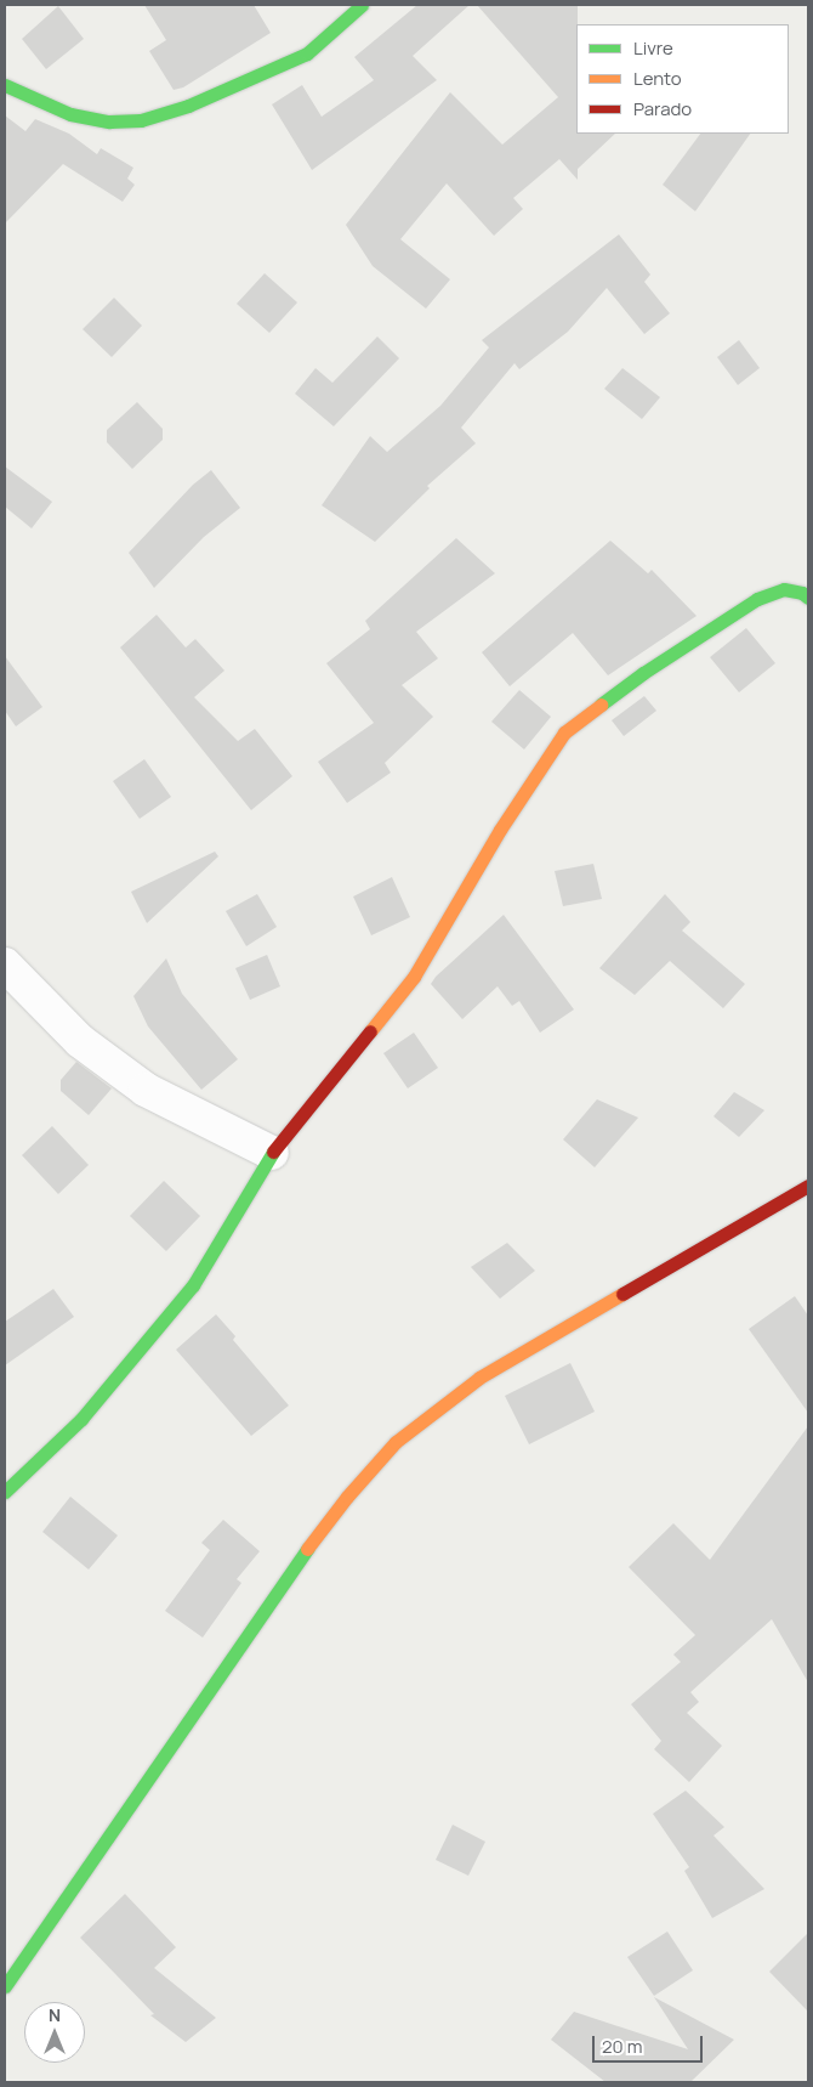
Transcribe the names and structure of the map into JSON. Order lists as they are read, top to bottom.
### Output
{
  "legend": ["Livre", "Lento", "Parado"],
  "scale_bar": "20 m",
  "north": "top"
}
